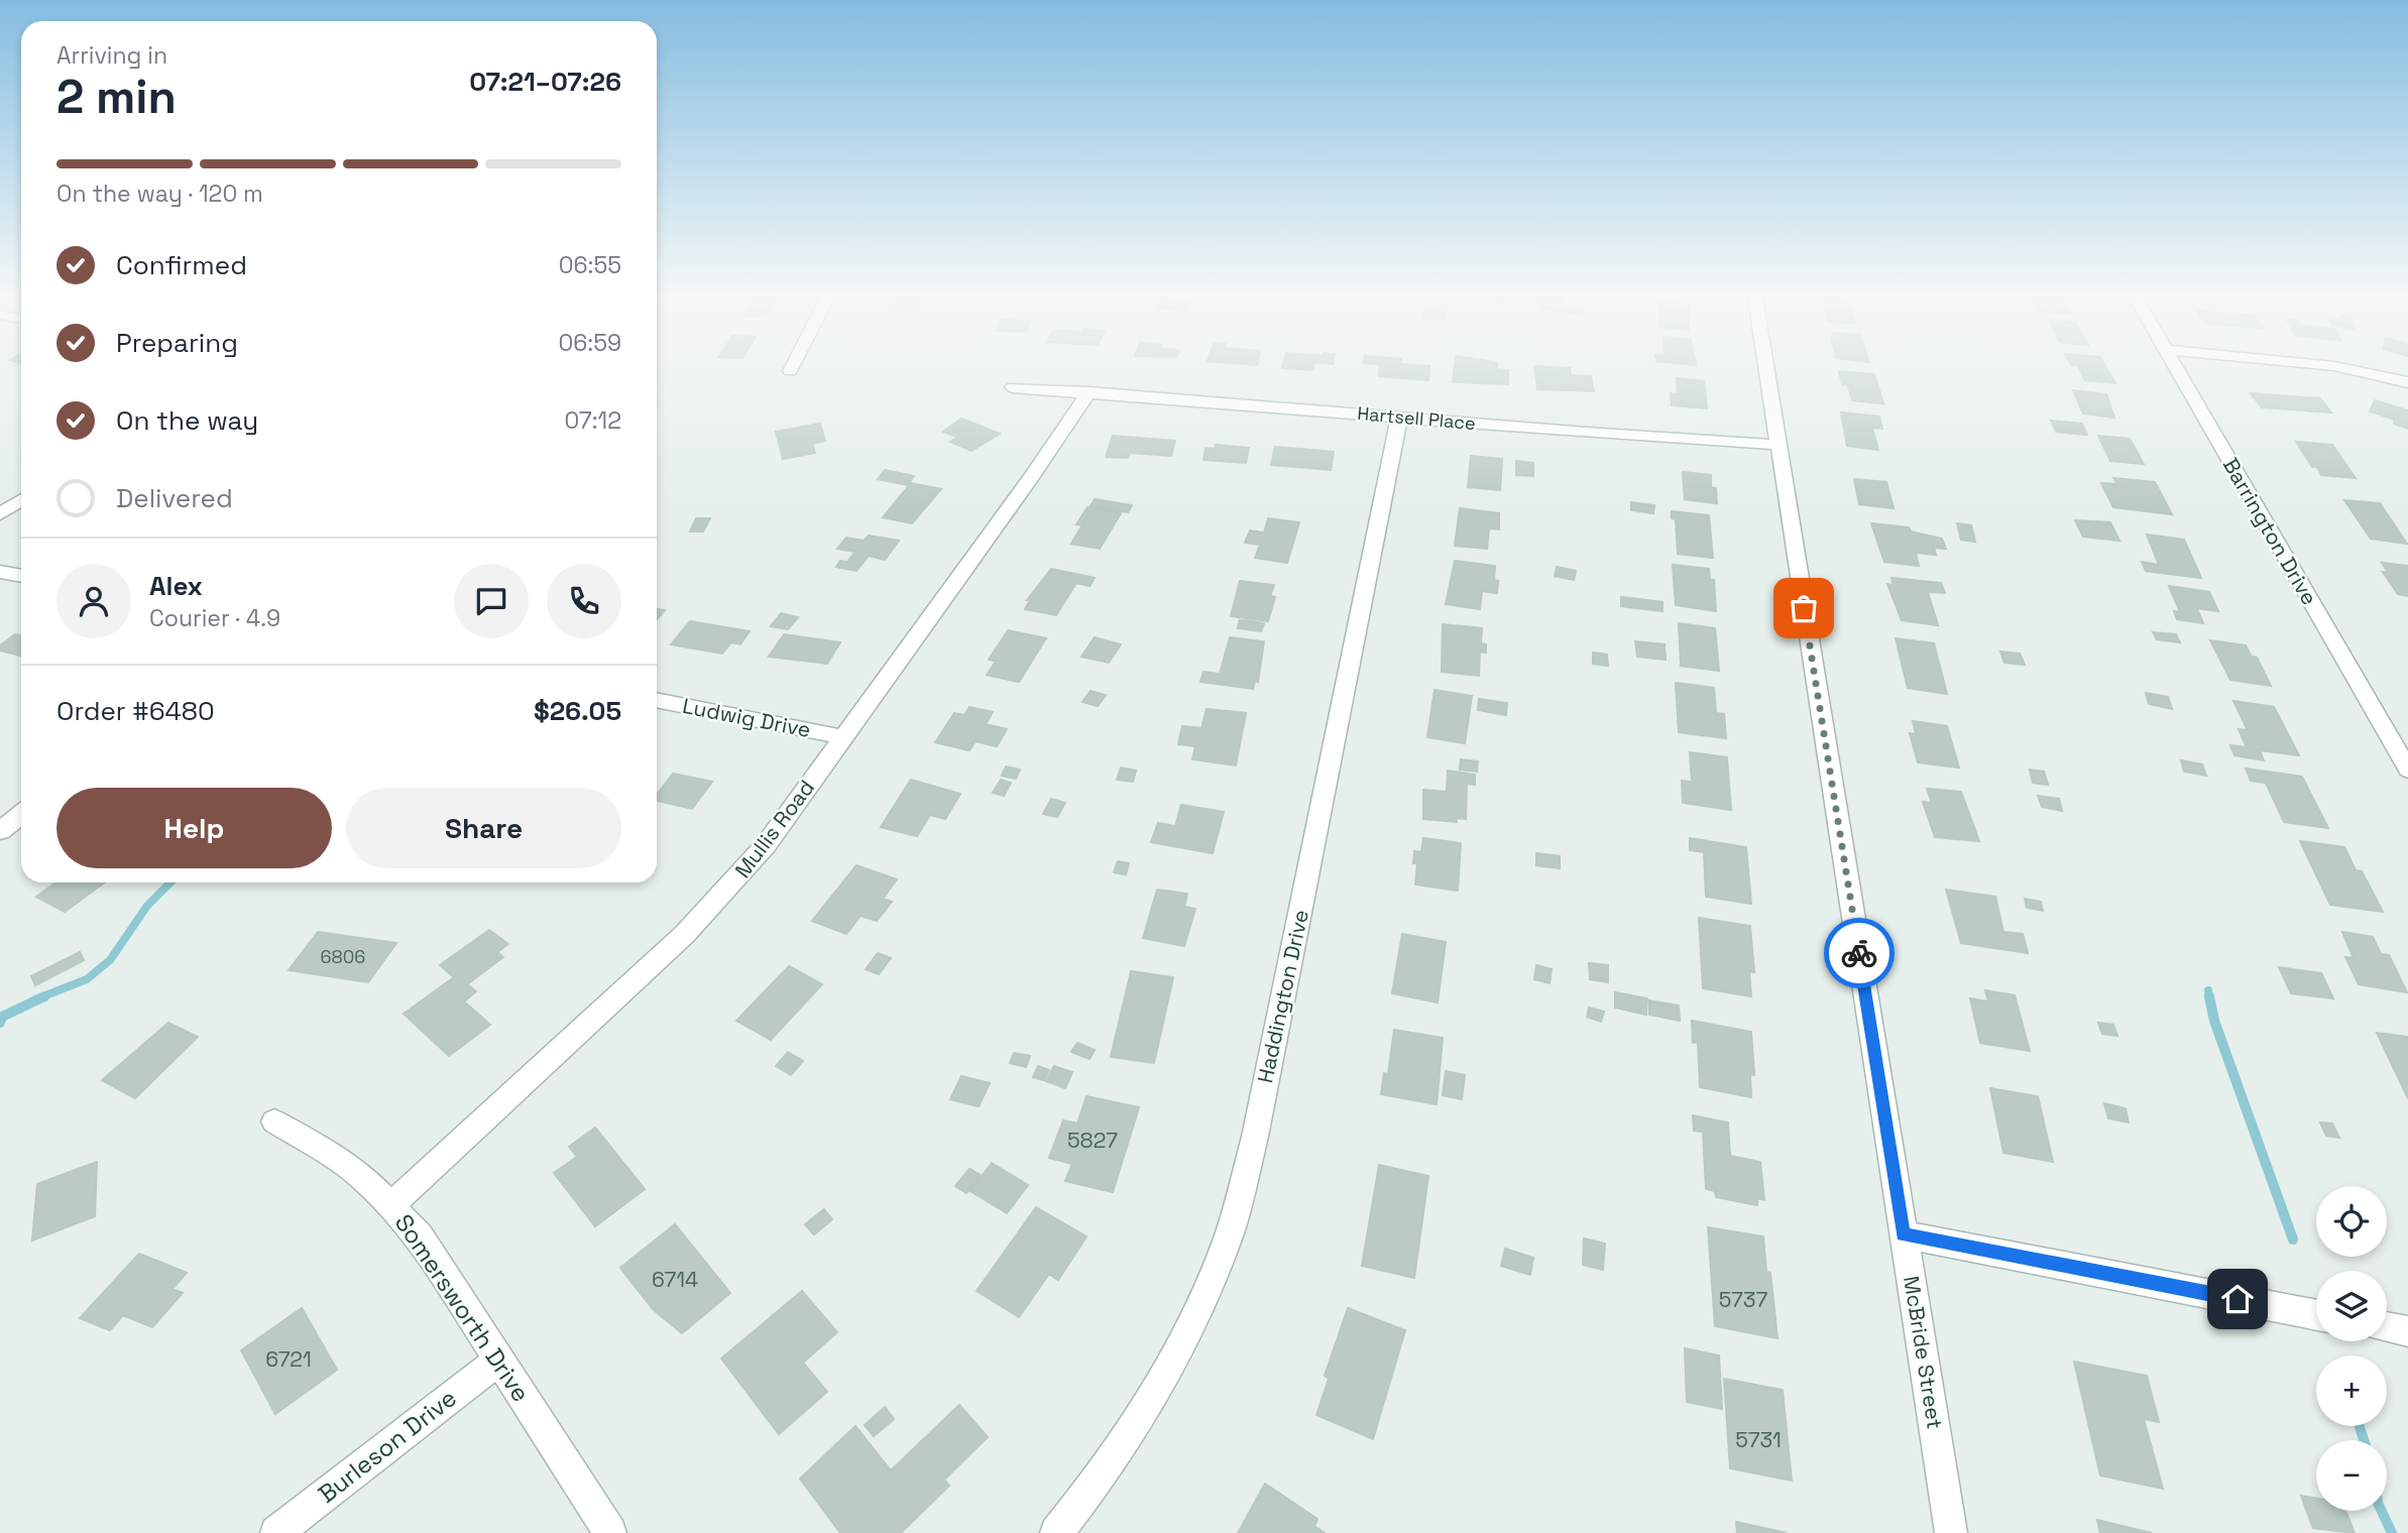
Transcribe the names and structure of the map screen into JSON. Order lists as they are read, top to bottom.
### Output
{
  "streets": {
    "street": [
      "Hartsell Place",
      "Barrington Drive",
      "Ludwig Drive",
      "Mullis Road",
      "Haddington Drive",
      "Somersworth Drive",
      "McBride Street",
      "Burleson Drive"
    ]
  },
  "crossings": [
    ["Hartsell Place", "Mullis Road"],
    ["Hartsell Place", "Haddington Drive"],
    ["Hartsell Place", "McBride Street"],
    ["Ludwig Drive", "Mullis Road"],
    ["Mullis Road", "Somersworth Drive"],
    ["Somersworth Drive", "Burleson Drive"]
  ],
  "house_numbers": [
    "6806",
    "5827",
    "6714",
    "5737",
    "6721",
    "5731"
  ],
  "page": {
    "heading": ["2 min", "Arriving in", "07:21–07:26"],
    "panel": [
      "Alex",
      "Courier · 4.9",
      "Order #6480",
      "$26.05"
    ],
    "bar": "On the way · 120 m",
    "list": [
      ["Confirmed", "06:55"],
      ["Preparing", "06:59"],
      ["On the way", "07:12"],
      "Delivered"
    ],
    "buttons": ["Help", "Share"],
    "map_buttons": ["+", "−"]
  }
}
